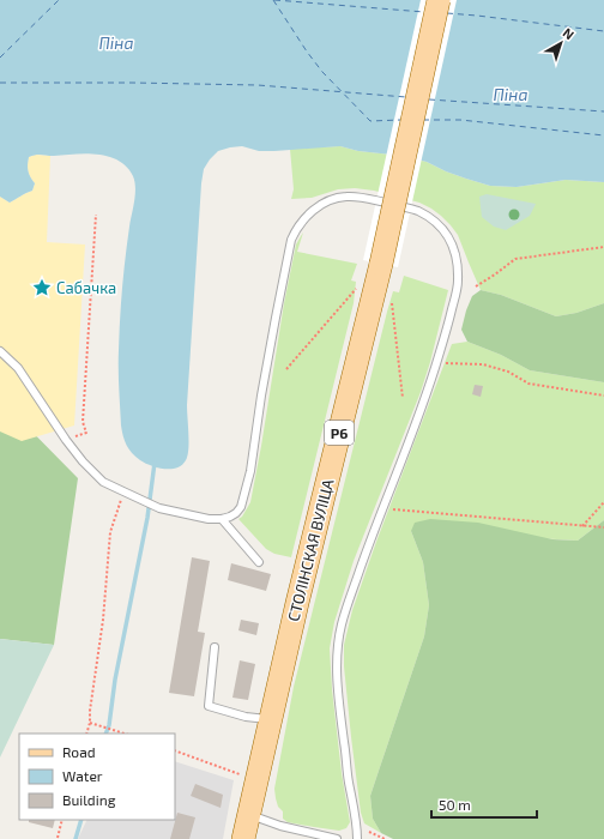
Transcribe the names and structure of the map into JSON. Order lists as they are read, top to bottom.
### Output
{
  "streets": {
    "main road": ["Р6", "СТОЛІНСКАЯ ВУЛІЦА"]
  },
  "water": ["Піна"],
  "places": {
    "place": ["Сабачка"]
  },
  "legend": ["Road", "Water", "Building"],
  "scale_bar": "50 m",
  "north": "top right"
}
